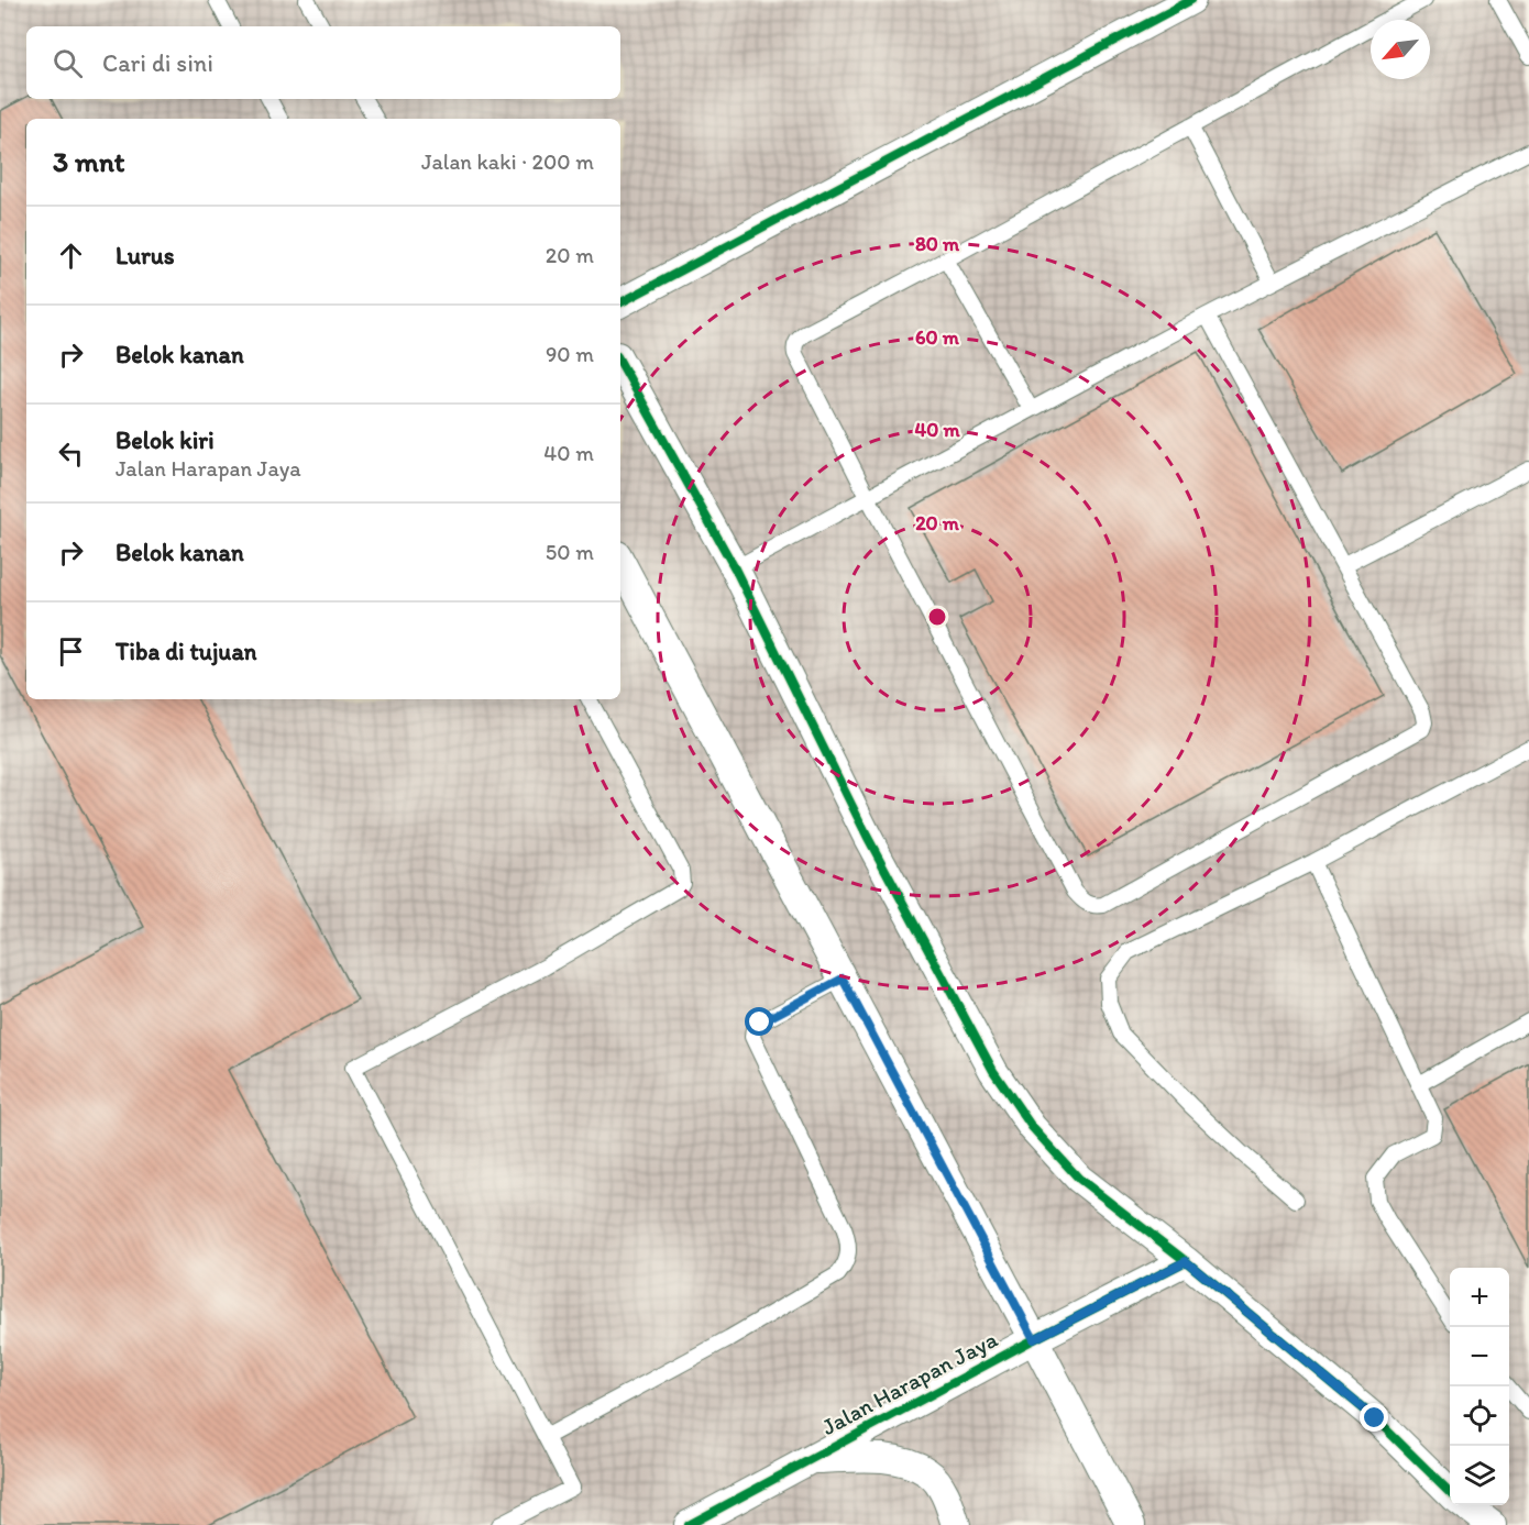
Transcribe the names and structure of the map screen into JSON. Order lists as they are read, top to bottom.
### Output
{
  "streets": {
    "street": ["Jalan Harapan Jaya"]
  },
  "north": "bottom left",
  "page": {
    "search": "Cari di sini",
    "heading": ["3 mnt", "Jalan kaki · 200 m"],
    "list": [
      ["Lurus", "20 m"],
      ["Belok kanan", "90 m"],
      ["Belok kiri", "Jalan Harapan Jaya", "40 m"],
      ["Belok kanan", "50 m"],
      "Tiba di tujuan"
    ],
    "map_buttons": ["+", "−"]
  },
  "rings": [
    "80 m",
    "60 m",
    "40 m",
    "20 m"
  ]
}
